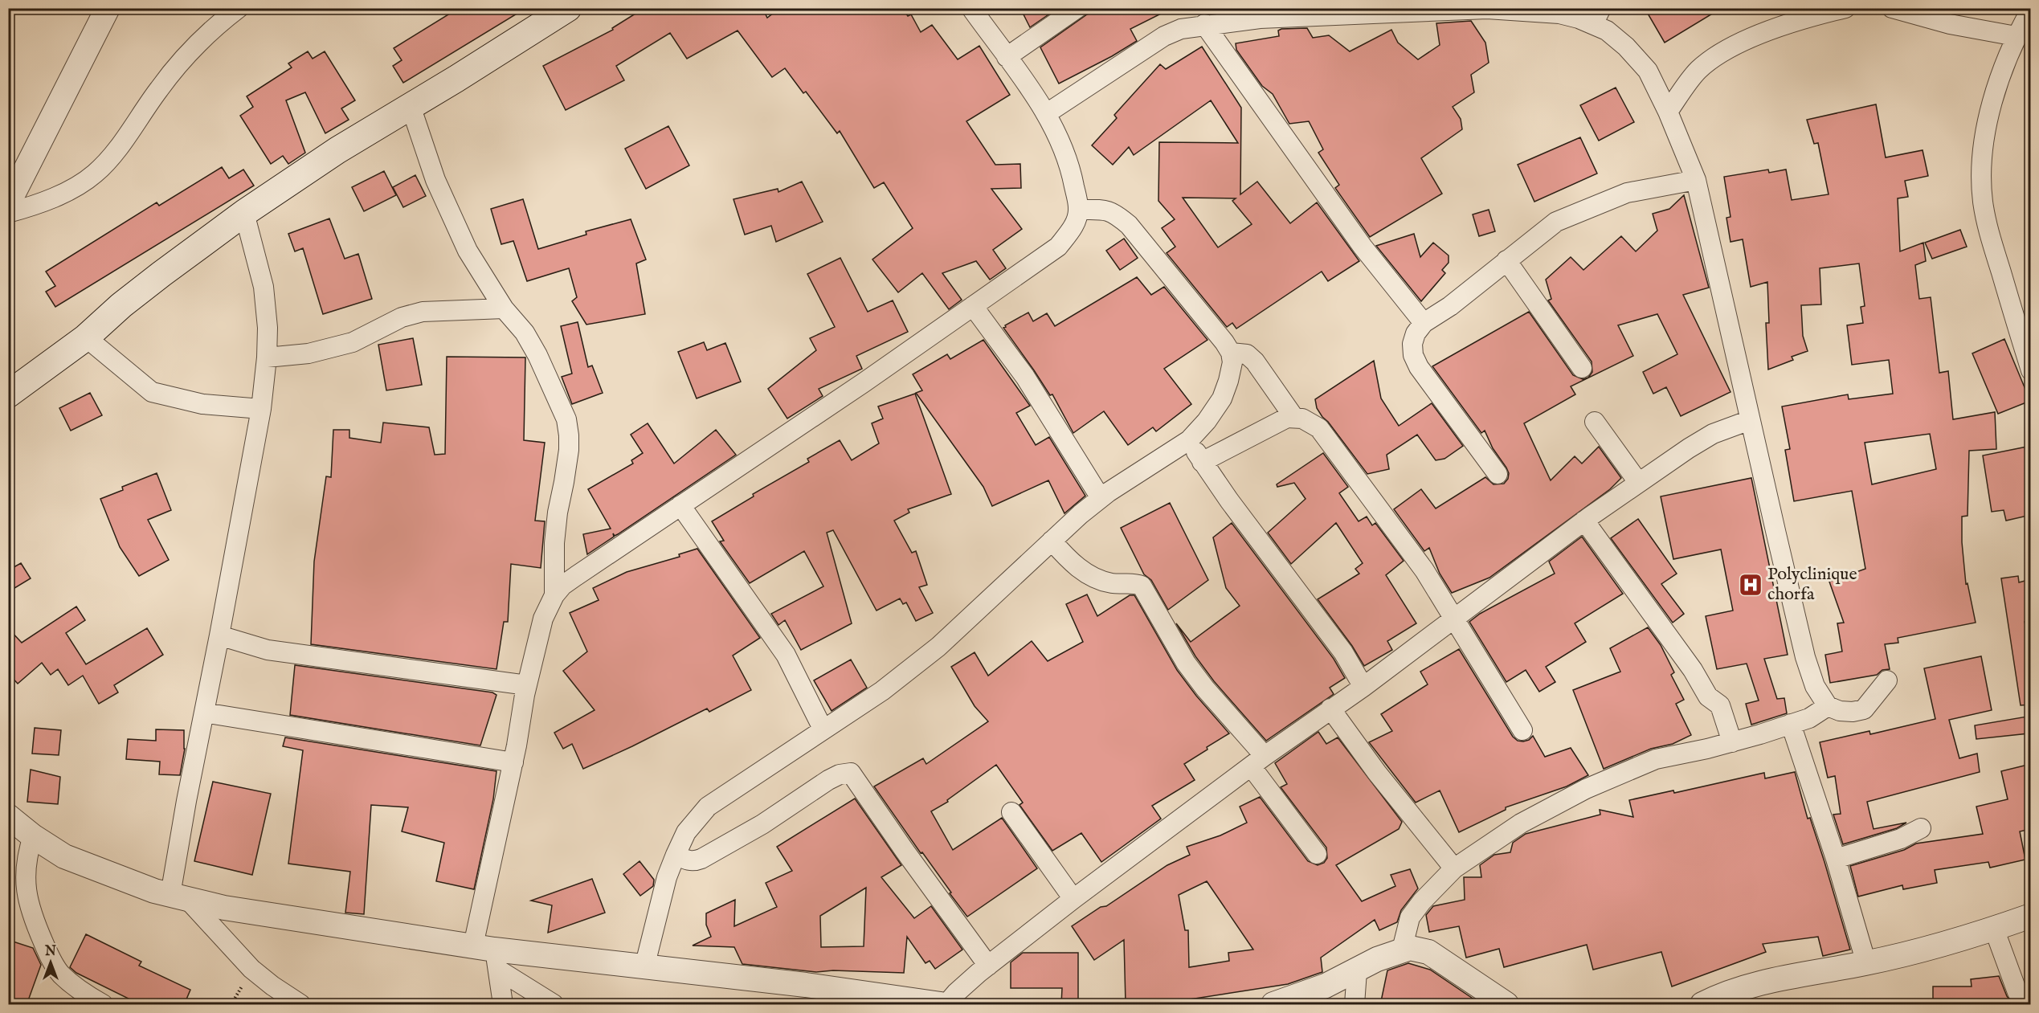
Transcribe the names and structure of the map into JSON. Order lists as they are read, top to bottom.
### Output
{
  "places": {
    "hospital": ["Polyclinique chorfa"]
  },
  "north": "top"
}
